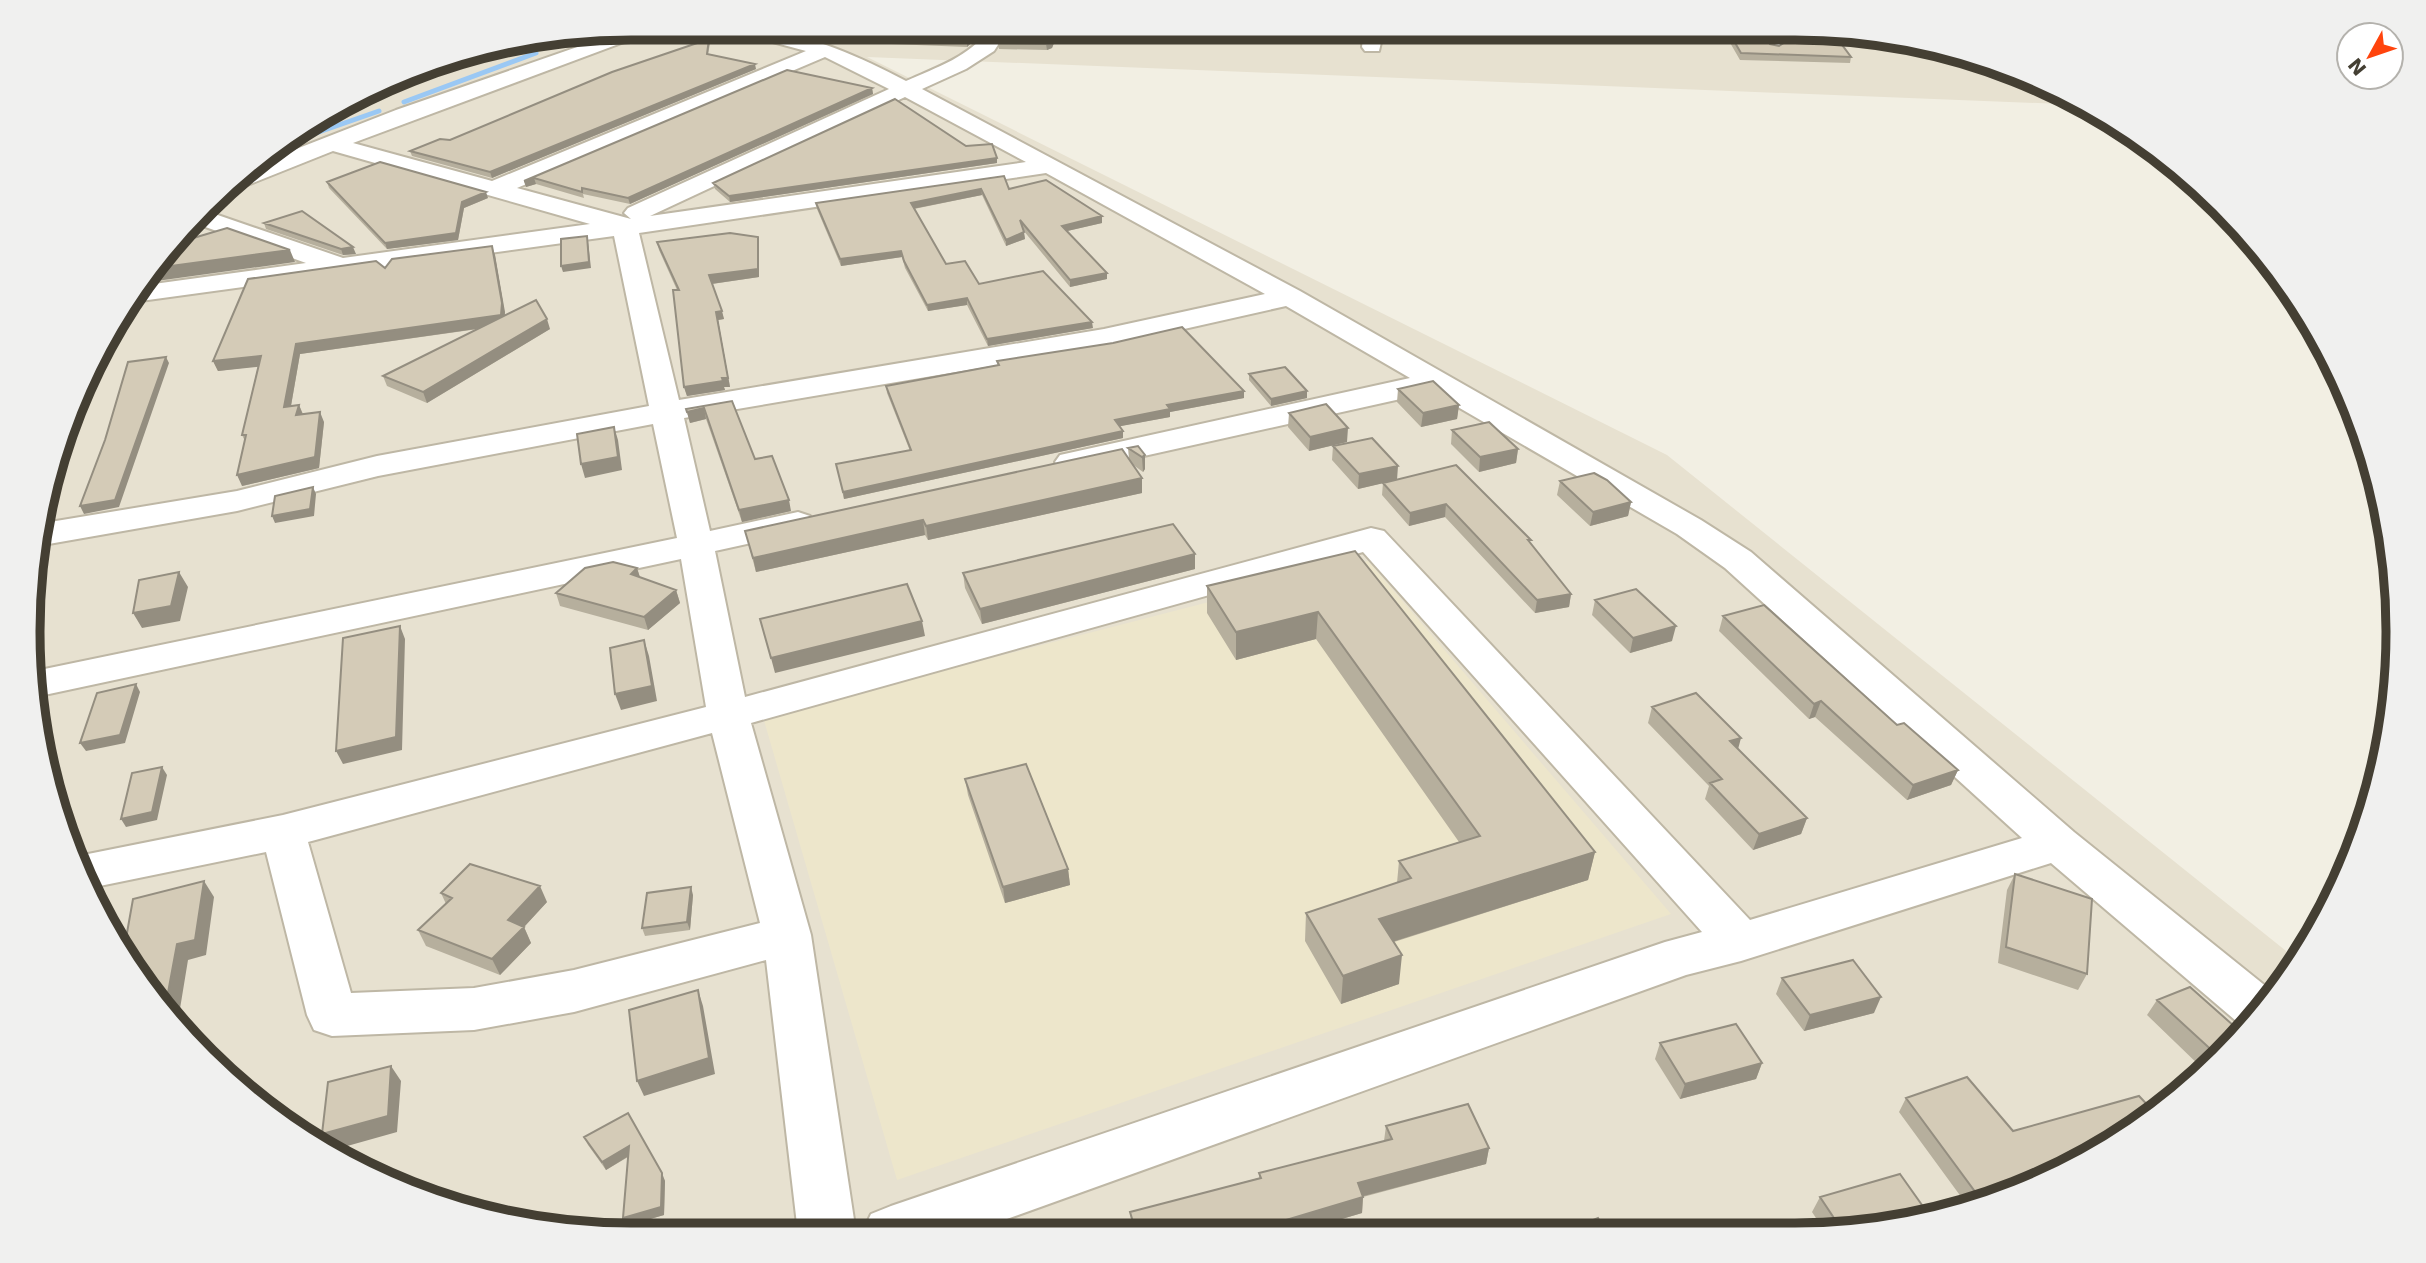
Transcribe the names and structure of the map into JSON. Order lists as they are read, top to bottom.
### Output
{
  "north": "bottom left"
}
